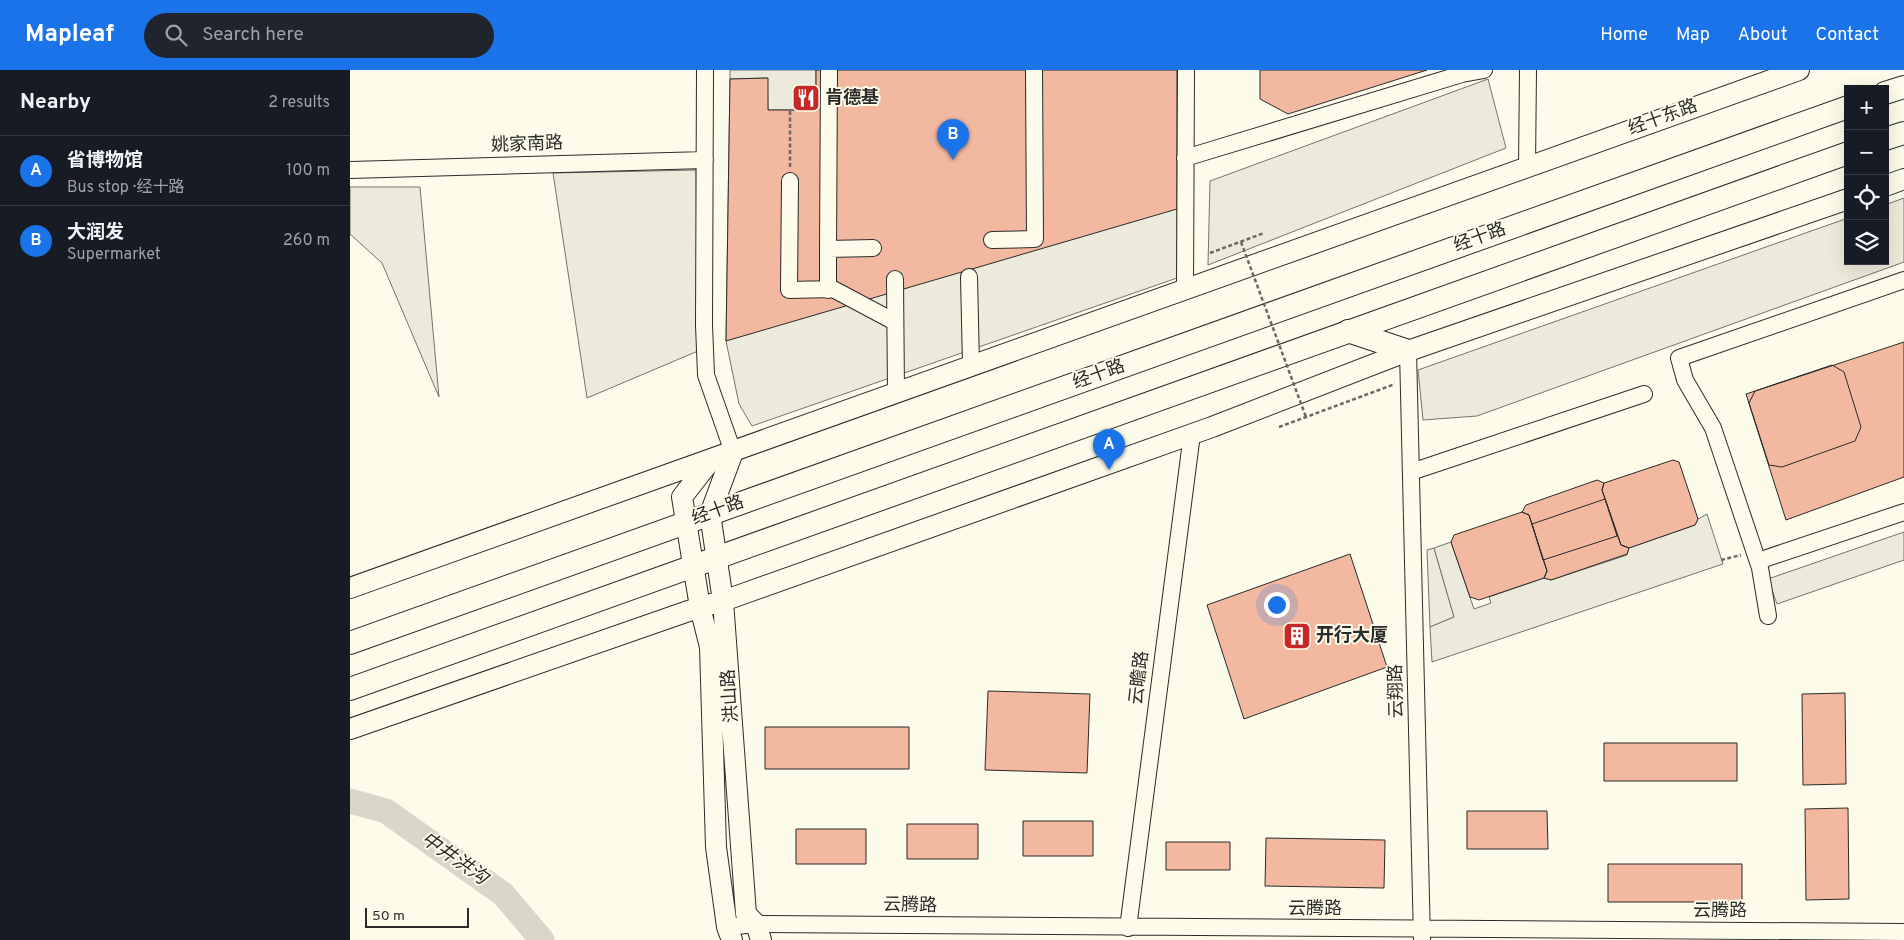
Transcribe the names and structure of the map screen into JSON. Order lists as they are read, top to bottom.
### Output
{
  "streets": {
    "highway": ["经十路"],
    "main road": ["经十东路", "洪山路"],
    "street": [
      "姚家南路",
      "云瞻路",
      "云翔路",
      "云腾路"
    ]
  },
  "crossings": [
    ["经十路", "洪山路"],
    ["云瞻路", "云腾路"],
    ["云翔路", "云腾路"],
    ["洪山路", "云腾路"]
  ],
  "water": ["中井洪沟"],
  "places": {
    "restaurant": ["肯德基"],
    "building": ["开行大厦"]
  },
  "scale_bar": "50 m",
  "page": {
    "header": "Mapleaf",
    "search": "Search here",
    "nav": [
      "Home",
      "Map",
      "About",
      "Contact"
    ],
    "heading": ["Nearby", "2 results"],
    "map_buttons": ["+", "−"],
    "pins": ["B", "A"],
    "list": [
      {
        "mark": "A",
        "name": "省博物馆",
        "note": "Bus stop · 经十路",
        "value": "100 m"
      },
      {
        "mark": "B",
        "name": "大润发",
        "note": "Supermarket",
        "value": "260 m"
      }
    ],
    "scale": "50 m"
  }
}
